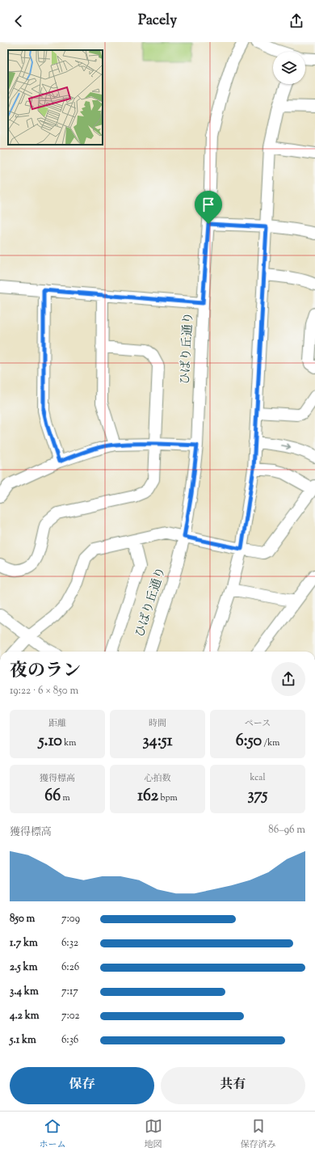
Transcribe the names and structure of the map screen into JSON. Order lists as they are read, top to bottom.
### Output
{
  "streets": {
    "street": ["ひばり丘通り"]
  },
  "page": {
    "header": "Pacely",
    "heading": ["夜のラン", "19:22 · 6 × 850 m"],
    "stats": [
      ["距離", "5.10 km"],
      ["時間", "34:51"],
      ["ペース", "6:50 /km"],
      ["獲得標高", "66 m"],
      ["心拍数", "162 bpm"],
      ["kcal", "375"]
    ],
    "chart": ["獲得標高", "86–96 m"],
    "list": [
      {
        "name": "850 m",
        "note": "7:09"
      },
      {
        "name": "1.7 km",
        "note": "6:32"
      },
      {
        "name": "2.5 km",
        "note": "6:26"
      },
      {
        "name": "3.4 km",
        "note": "7:17"
      },
      {
        "name": "4.2 km",
        "note": "7:02"
      },
      {
        "name": "5.1 km",
        "note": "6:36"
      }
    ],
    "buttons": ["保存", "共有"],
    "tabs": ["ホーム", "地図", "保存済み"]
  }
}
